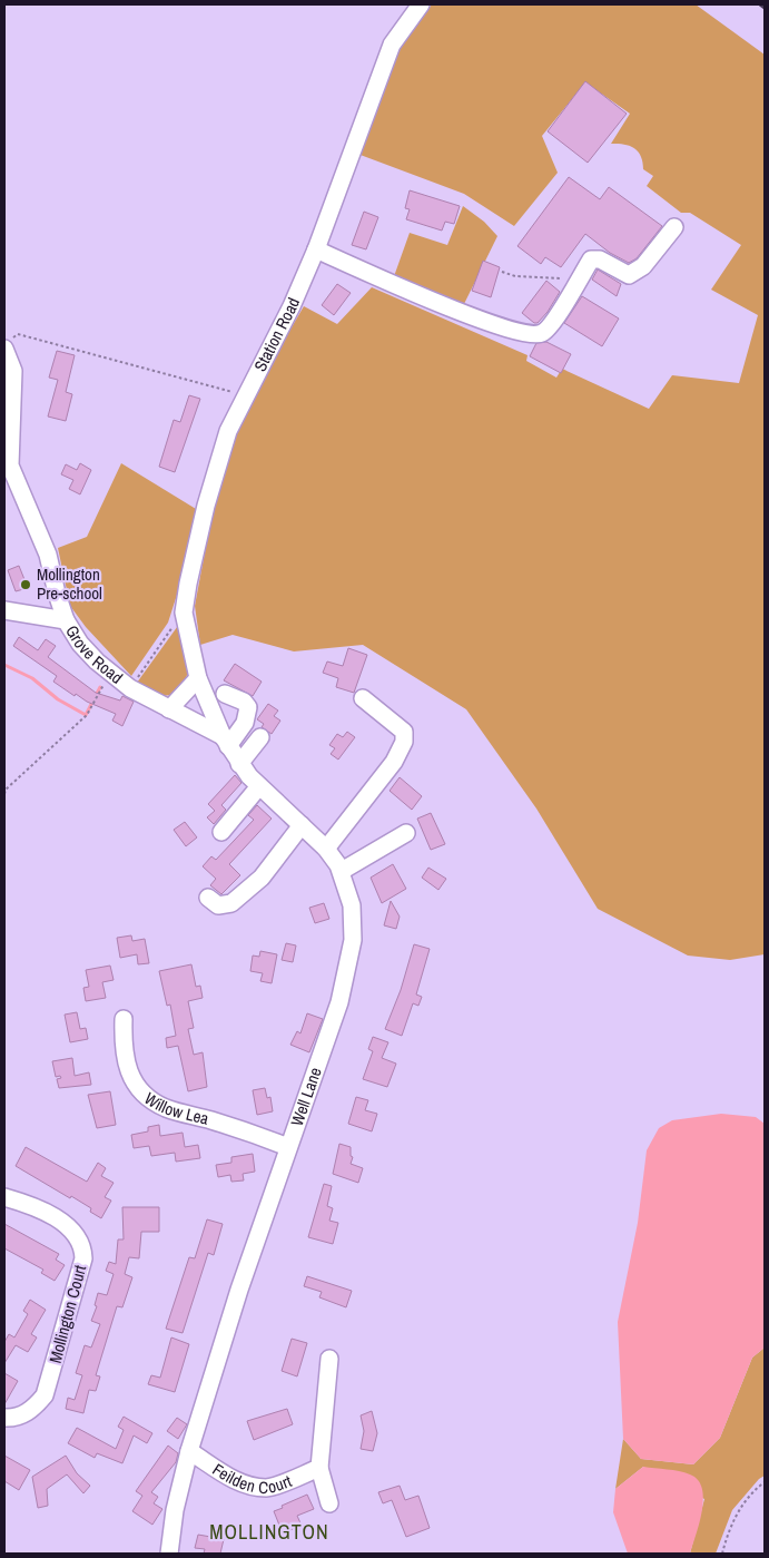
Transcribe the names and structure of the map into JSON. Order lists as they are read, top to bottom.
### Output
{
  "streets": {
    "street": [
      "Station Road",
      "Grove Road",
      "Well Lane",
      "Willow Lea",
      "Mollington Court",
      "Feilden Court"
    ]
  },
  "crossings": [
    ["Station Road", "Well Lane"],
    ["Grove Road", "Well Lane"],
    ["Well Lane", "Willow Lea"],
    ["Well Lane", "Feilden Court"]
  ],
  "districts": ["MOLLINGTON"],
  "places": ["Mollington Pre-school"]
}
